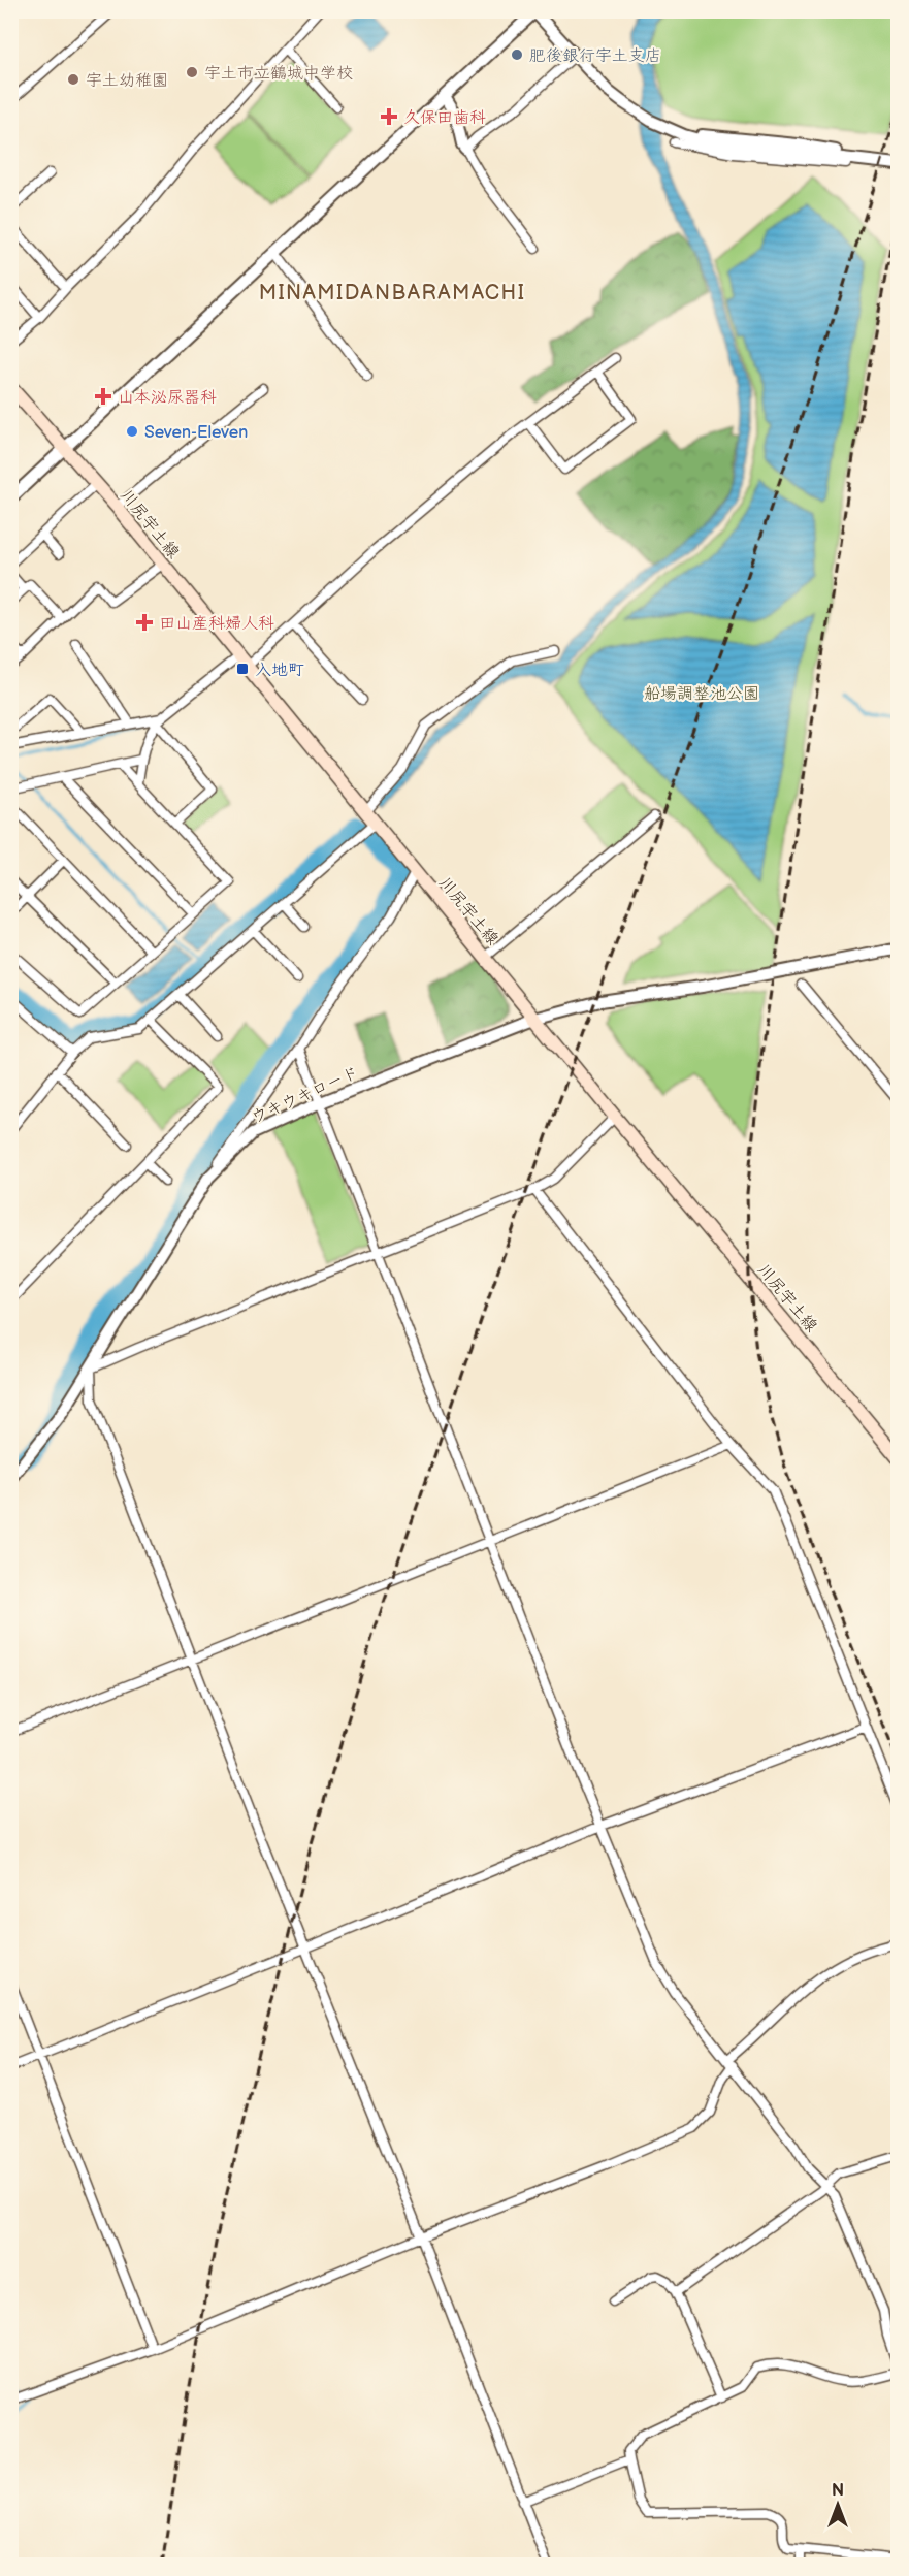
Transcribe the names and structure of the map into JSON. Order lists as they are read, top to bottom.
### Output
{
  "streets": {
    "main road": ["川尻宇土線"],
    "street": ["ウキウキロード"]
  },
  "crossings": [
    ["川尻宇土線", "ウキウキロード"]
  ],
  "districts": ["MINAMIDANBARAMACHI"],
  "parks": ["船場調整池公園"],
  "places": {
    "other": [
      "肥後銀行宇土支店",
      "宇土市立鶴城中学校",
      "宇土幼稚園",
      "Seven-Eleven"
    ],
    "health": ["久保田歯科", "山本泌尿器科", "田山産科婦人科"],
    "transit": ["入地町"]
  },
  "north": "top"
}
